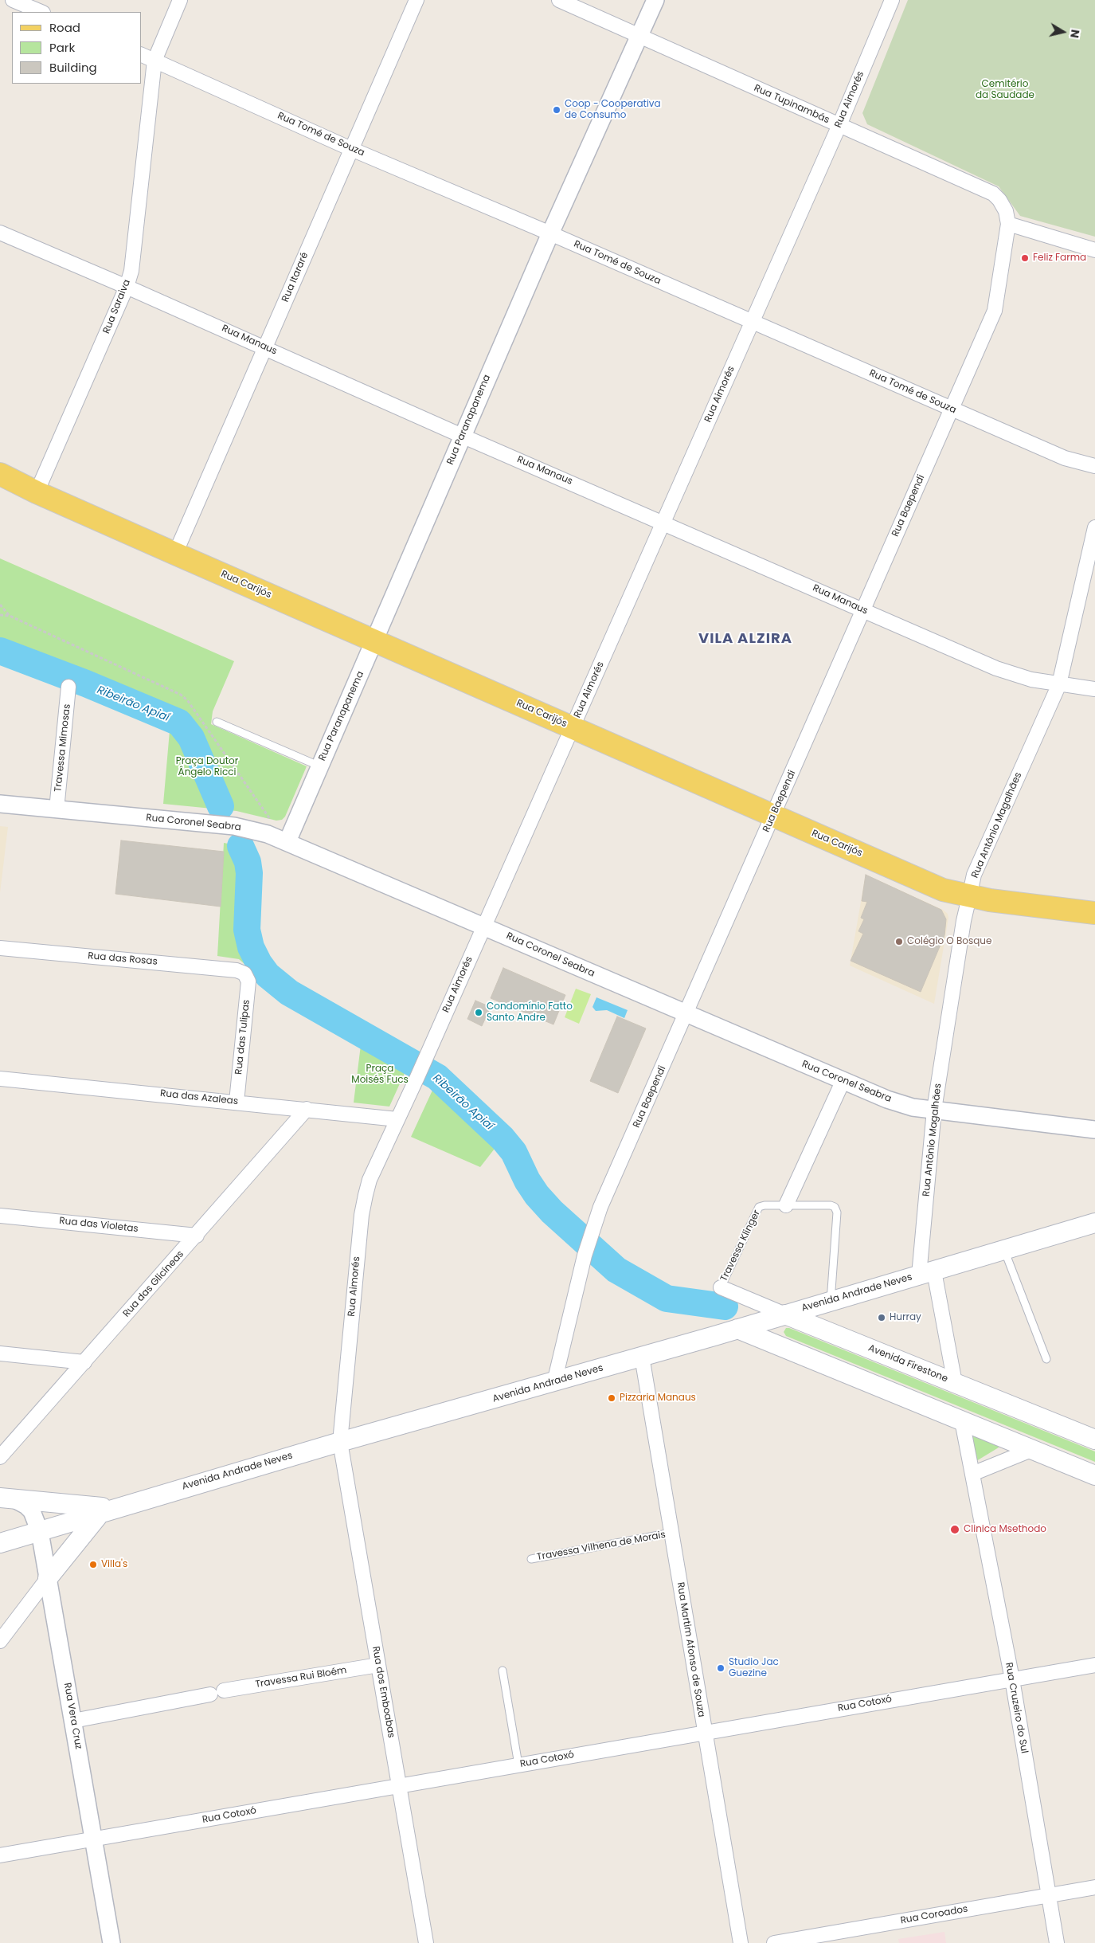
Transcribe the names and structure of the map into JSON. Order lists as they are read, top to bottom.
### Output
{
  "streets": {
    "main road": ["Rua Carijós", "Avenida Andrade Neves", "Avenida Firestone"],
    "street": [
      "Rua Aimorés",
      "Rua Tupinambás",
      "Rua Tomé de Souza",
      "Rua Itararé",
      "Rua Saraiva",
      "Rua Manaus",
      "Rua Paranapanema",
      "Rua Baependi",
      "Travessa Mimosas",
      "Rua Coronel Seabra",
      "Rua Antônio Magalhães",
      "Rua das Rosas",
      "Rua das Tulipas",
      "Rua das Azaleas",
      "Rua das Violetas",
      "Rua das Glicíneas",
      "Rua Martim Afonso de Souza",
      "Travessa Rui Bloém",
      "Rua dos Emboabas",
      "Rua Cotoxó",
      "Rua Cruzeiro do Sul",
      "Rua Vera Cruz",
      "Rua Coroados"
    ],
    "lane": ["Travessa Klinger", "Travessa Vilhena de Morais"]
  },
  "crossings": [
    ["Rua Aimorés", "Rua Tupinambás"],
    ["Rua Aimorés", "Rua Tomé de Souza"],
    ["Rua Aimorés", "Rua Manaus"],
    ["Rua Aimorés", "Rua Carijós"],
    ["Rua Aimorés", "Rua Coronel Seabra"],
    ["Rua Aimorés", "Rua das Azaleas"],
    ["Rua Aimorés", "Avenida Andrade Neves"],
    ["Rua Aimorés", "Rua dos Emboabas"],
    ["Rua Tupinambás", "Rua Paranapanema"],
    ["Rua Tupinambás", "Rua Baependi"],
    ["Rua Tomé de Souza", "Rua Itararé"],
    ["Rua Tomé de Souza", "Rua Saraiva"],
    ["Rua Tomé de Souza", "Rua Paranapanema"],
    ["Rua Tomé de Souza", "Rua Baependi"],
    ["Rua Itararé", "Rua Manaus"],
    ["Rua Itararé", "Rua Carijós"],
    ["Rua Saraiva", "Rua Manaus"],
    ["Rua Saraiva", "Rua Carijós"],
    ["Rua Manaus", "Rua Paranapanema"],
    ["Rua Manaus", "Rua Baependi"],
    ["Rua Manaus", "Rua Antônio Magalhães"],
    ["Rua Paranapanema", "Rua Carijós"],
    ["Rua Paranapanema", "Rua Coronel Seabra"],
    ["Rua Baependi", "Rua Carijós"],
    ["Rua Baependi", "Rua Coronel Seabra"],
    ["Rua Baependi", "Avenida Andrade Neves"],
    ["Rua Carijós", "Rua Antônio Magalhães"],
    ["Travessa Mimosas", "Rua Coronel Seabra"],
    ["Rua Coronel Seabra", "Rua Antônio Magalhães"],
    ["Rua Antônio Magalhães", "Avenida Andrade Neves"],
    ["Rua das Rosas", "Rua das Tulipas"],
    ["Rua das Tulipas", "Rua das Azaleas"],
    ["Rua das Azaleas", "Rua das Glicíneas"],
    ["Rua das Violetas", "Rua das Glicíneas"],
    ["Travessa Klinger", "Avenida Andrade Neves"],
    ["Travessa Klinger", "Avenida Firestone"],
    ["Avenida Andrade Neves", "Avenida Firestone"],
    ["Avenida Andrade Neves", "Rua Martim Afonso de Souza"],
    ["Avenida Andrade Neves", "Rua dos Emboabas"],
    ["Avenida Andrade Neves", "Rua Vera Cruz"],
    ["Travessa Vilhena de Morais", "Rua Martim Afonso de Souza"],
    ["Rua Martim Afonso de Souza", "Rua Cotoxó"],
    ["Travessa Rui Bloém", "Rua dos Emboabas"],
    ["Rua dos Emboabas", "Rua Cotoxó"],
    ["Rua Cotoxó", "Rua Cruzeiro do Sul"],
    ["Rua Cotoxó", "Rua Vera Cruz"],
    ["Rua Cruzeiro do Sul", "Rua Coroados"]
  ],
  "districts": ["VILA ALZIRA"],
  "water": ["Ribeirão Apiaí"],
  "parks": ["Cemitério da Saudade", "Praça Doutor Ângelo Ricci", "Praça Moisés Fucs"],
  "places": [
    "Coop - Cooperativa de Consumo",
    "Feliz Farma",
    "Colégio O Bosque",
    "Condomínio Fatto Santo Andre",
    "Hurray",
    "Pizzaria Manaus",
    "Clinica Msethodo",
    "Villa's",
    "Studio Jac Guezine"
  ],
  "legend": ["Road", "Park", "Building"],
  "north": "right"
}
